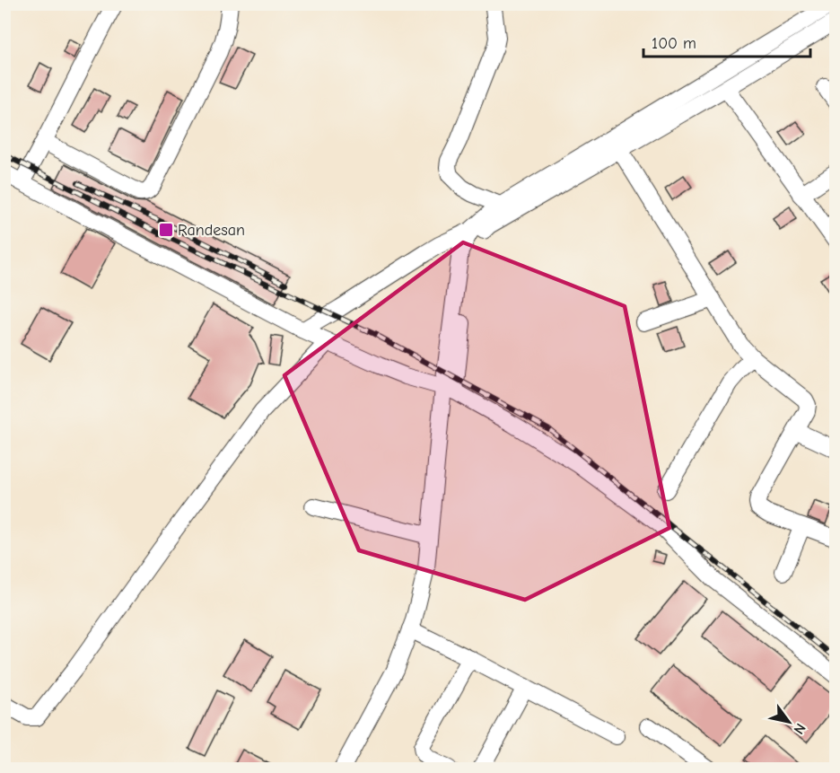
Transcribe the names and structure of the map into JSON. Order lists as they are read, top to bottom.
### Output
{
  "places": {
    "transit": ["Randesan"]
  },
  "scale_bar": "100 m",
  "north": "bottom right"
}
